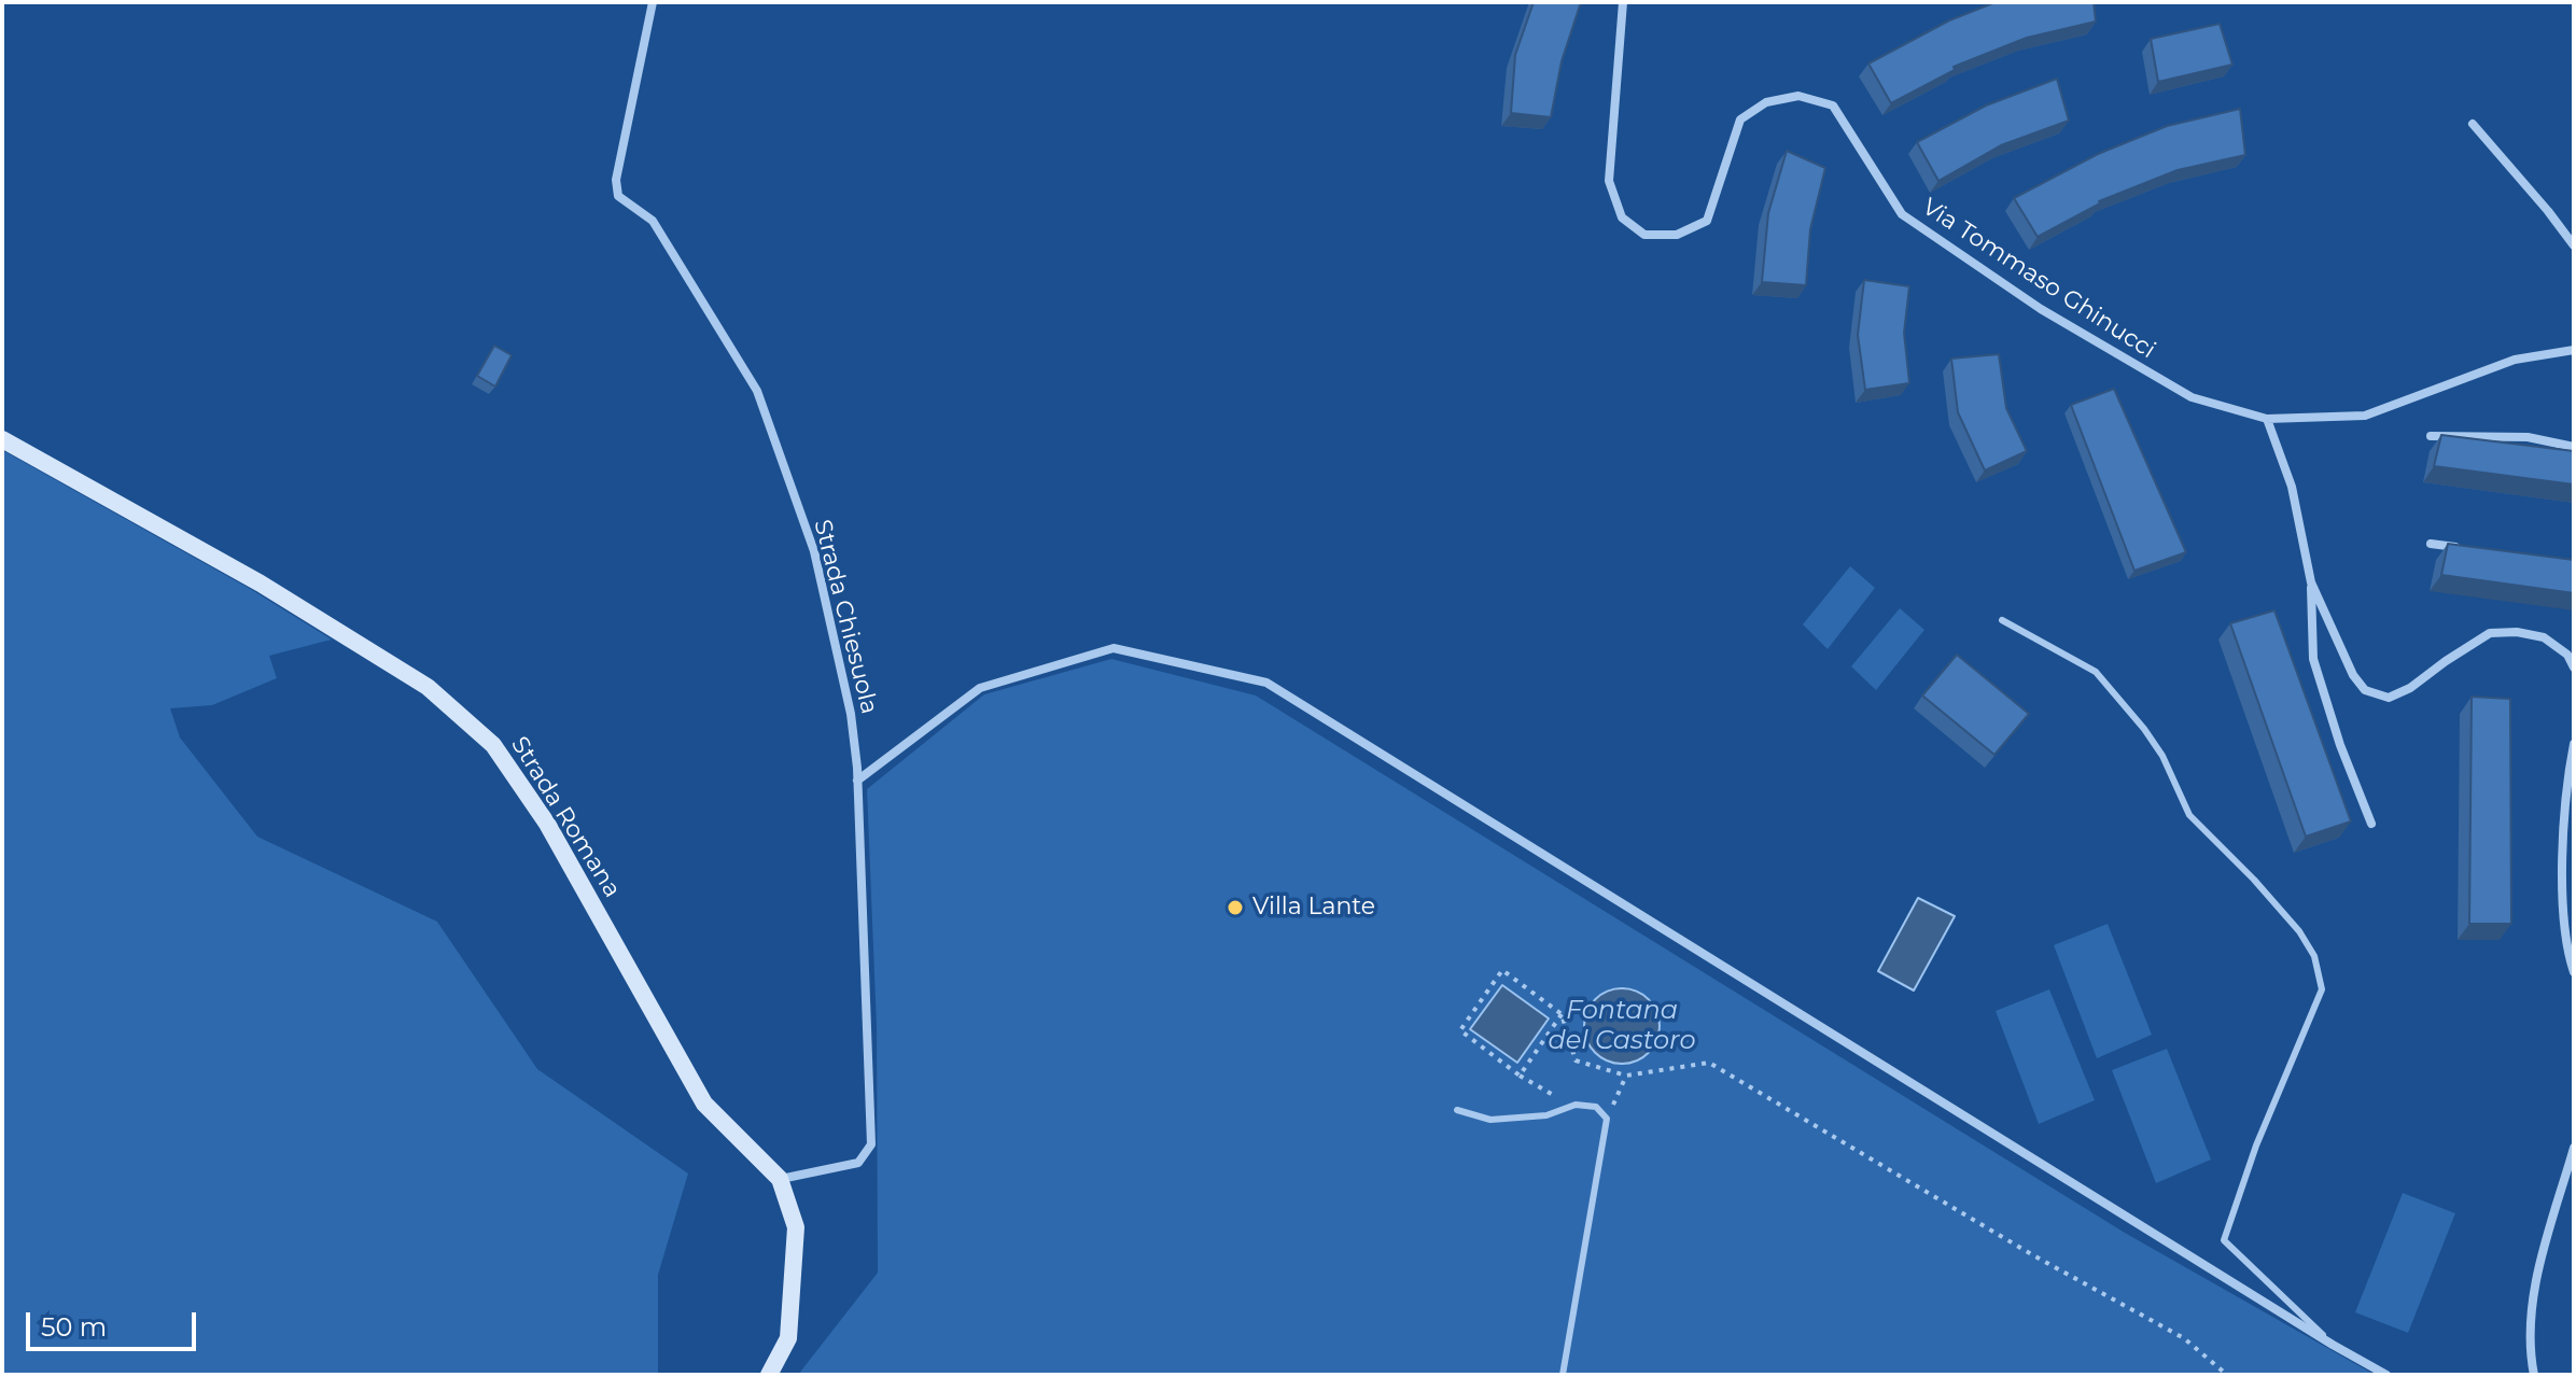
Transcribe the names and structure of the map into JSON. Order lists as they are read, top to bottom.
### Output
{
  "streets": {
    "street": ["Via Tommaso Ghinucci", "Strada Chiesuola", "Strada Romana"]
  },
  "crossings": [
    ["Strada Chiesuola", "Strada Romana"]
  ],
  "water": ["Fontana del Castoro"],
  "places": ["Villa Lante"],
  "scale_bar": "50 m"
}
